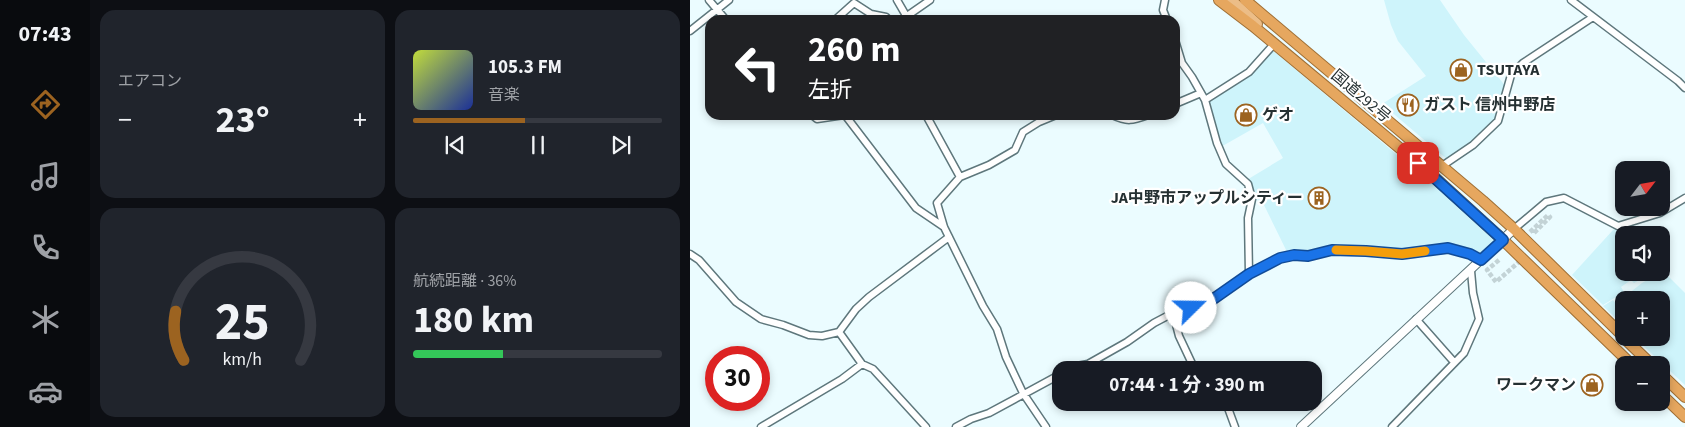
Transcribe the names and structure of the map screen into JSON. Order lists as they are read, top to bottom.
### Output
{
  "streets": {
    "highway": ["国道292号"]
  },
  "places": {
    "shop": ["TSUTAYA", "ゲオ", "ワークマン"],
    "restaurant": ["ガスト 信州中野店"],
    "building": ["JA中野市アップルシティー"]
  },
  "north": "top right",
  "page": {
    "tabs": "07:43",
    "tile": [
      "エアコン",
      ["航続距離 · 36%", "180 km"]
    ],
    "turn": ["260 m", "左折"],
    "song": ["105.3 FM", "音楽"],
    "heat": ["−", "23°", "+"],
    "map_buttons": ["+", "−"],
    "limit": "30",
    "trip": "07:44 · 1 分 · 390 m",
    "gauge": ["25", "km/h"]
  }
}
